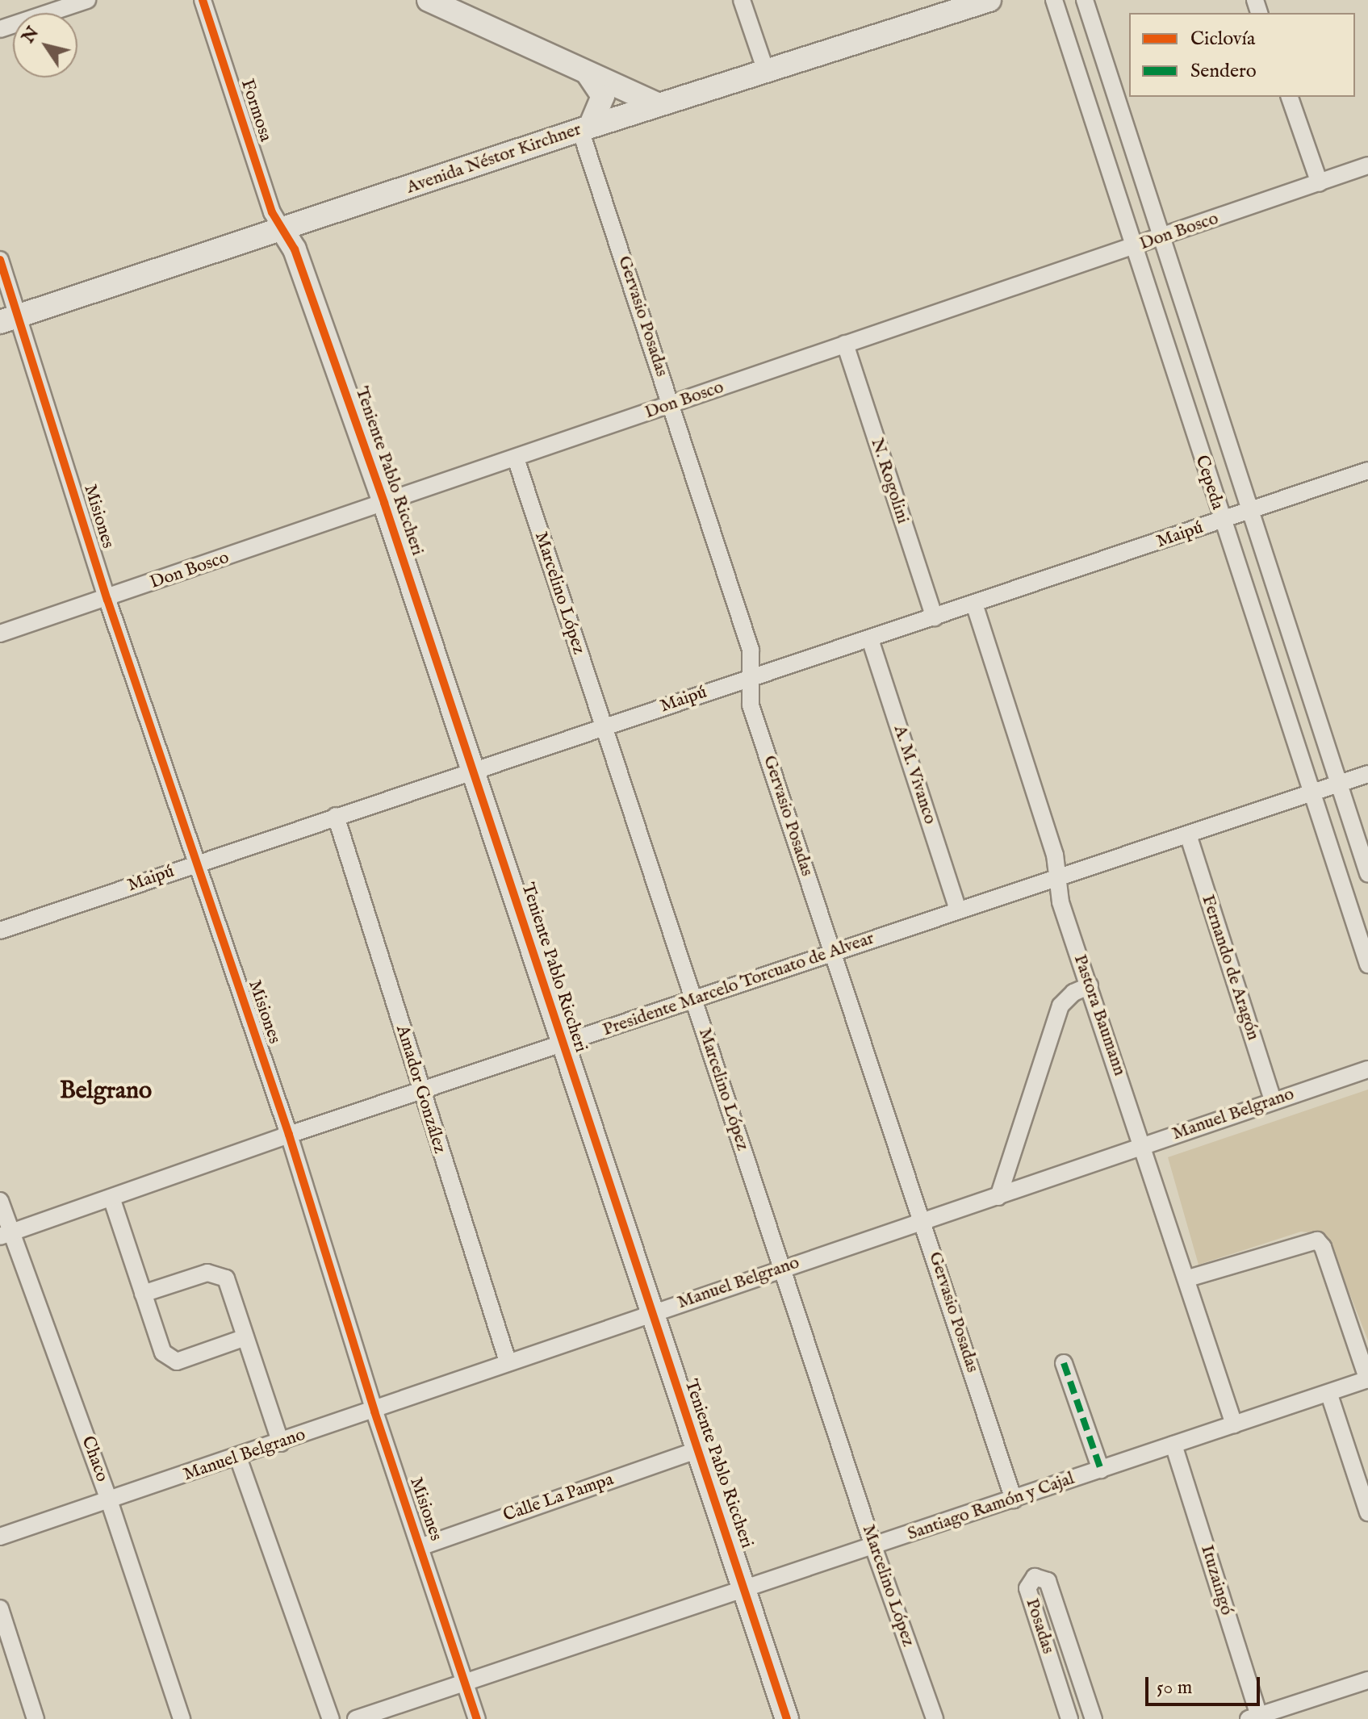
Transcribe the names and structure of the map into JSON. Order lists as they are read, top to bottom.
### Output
{
  "streets": {
    "street": [
      "Formosa",
      "Avenida Néstor Kirchner",
      "Don Bosco",
      "Gervasio Posadas",
      "Teniente Pablo Riccheri",
      "N. Rogolini",
      "Cepeda",
      "Misiones",
      "Maipú",
      "Marcelino López",
      "A. M. Vivanco",
      "Fernando de Aragón",
      "Presidente Marcelo Torcuato de Alvear",
      "Pastora Baumann",
      "Amador González",
      "Manuel Belgrano",
      "Chaco",
      "Calle La Pampa",
      "Santiago Ramón y Cajal",
      "Ituzaingó",
      "Posadas"
    ]
  },
  "crossings": [
    ["Formosa", "Avenida Néstor Kirchner"],
    ["Formosa", "Teniente Pablo Riccheri"],
    ["Avenida Néstor Kirchner", "Gervasio Posadas"],
    ["Avenida Néstor Kirchner", "Teniente Pablo Riccheri"],
    ["Avenida Néstor Kirchner", "Misiones"],
    ["Don Bosco", "Gervasio Posadas"],
    ["Don Bosco", "Teniente Pablo Riccheri"],
    ["Don Bosco", "N. Rogolini"],
    ["Don Bosco", "Cepeda"],
    ["Don Bosco", "Misiones"],
    ["Don Bosco", "Marcelino López"],
    ["Gervasio Posadas", "Maipú"],
    ["Gervasio Posadas", "Presidente Marcelo Torcuato de Alvear"],
    ["Gervasio Posadas", "Manuel Belgrano"],
    ["Gervasio Posadas", "Santiago Ramón y Cajal"],
    ["Teniente Pablo Riccheri", "Maipú"],
    ["Teniente Pablo Riccheri", "Presidente Marcelo Torcuato de Alvear"],
    ["Teniente Pablo Riccheri", "Manuel Belgrano"],
    ["Teniente Pablo Riccheri", "Calle La Pampa"],
    ["Teniente Pablo Riccheri", "Santiago Ramón y Cajal"],
    ["N. Rogolini", "Maipú"],
    ["Cepeda", "Maipú"],
    ["Cepeda", "Presidente Marcelo Torcuato de Alvear"],
    ["Misiones", "Maipú"],
    ["Misiones", "Presidente Marcelo Torcuato de Alvear"],
    ["Misiones", "Manuel Belgrano"],
    ["Misiones", "Calle La Pampa"],
    ["Misiones", "Santiago Ramón y Cajal"],
    ["Maipú", "Marcelino López"],
    ["Maipú", "A. M. Vivanco"],
    ["Maipú", "Pastora Baumann"],
    ["Maipú", "Amador González"],
    ["Marcelino López", "Presidente Marcelo Torcuato de Alvear"],
    ["Marcelino López", "Manuel Belgrano"],
    ["Marcelino López", "Santiago Ramón y Cajal"],
    ["A. M. Vivanco", "Presidente Marcelo Torcuato de Alvear"],
    ["Fernando de Aragón", "Presidente Marcelo Torcuato de Alvear"],
    ["Fernando de Aragón", "Manuel Belgrano"],
    ["Presidente Marcelo Torcuato de Alvear", "Pastora Baumann"],
    ["Presidente Marcelo Torcuato de Alvear", "Amador González"],
    ["Presidente Marcelo Torcuato de Alvear", "Chaco"],
    ["Pastora Baumann", "Manuel Belgrano"],
    ["Pastora Baumann", "Santiago Ramón y Cajal"],
    ["Amador González", "Manuel Belgrano"],
    ["Manuel Belgrano", "Chaco"],
    ["Santiago Ramón y Cajal", "Ituzaingó"]
  ],
  "districts": ["Belgrano"],
  "legend": ["Ciclovía", "Sendero"],
  "scale_bar": "50 m",
  "north": "top left"
}
